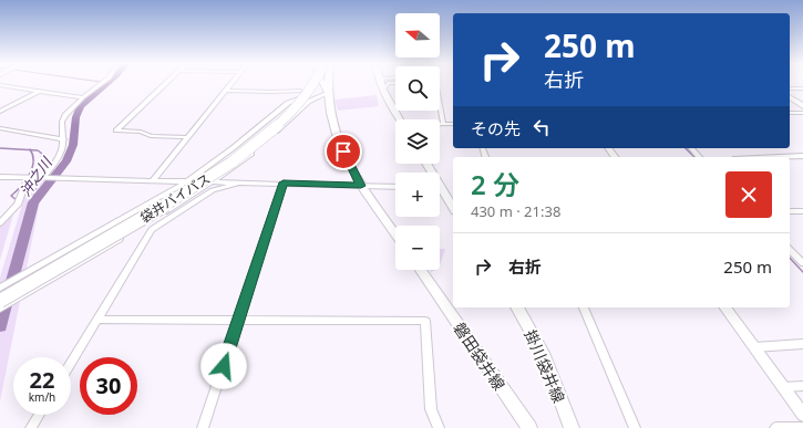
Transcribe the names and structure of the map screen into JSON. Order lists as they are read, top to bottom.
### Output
{
  "streets": {
    "highway": ["袋井バイパス"],
    "main road": ["磐田袋井線", "掛川袋井線"]
  },
  "water": ["沖之川"],
  "north": "left",
  "page": {
    "map_buttons": ["+", "−"],
    "turn": ["250 m", "右折"],
    "then": "その先",
    "heading": ["2 分", "430 m · 21:38"],
    "list": [
      {
        "name": "右折",
        "value": "250 m"
      }
    ],
    "speed": "22 km/h",
    "limit": "30"
  }
}
